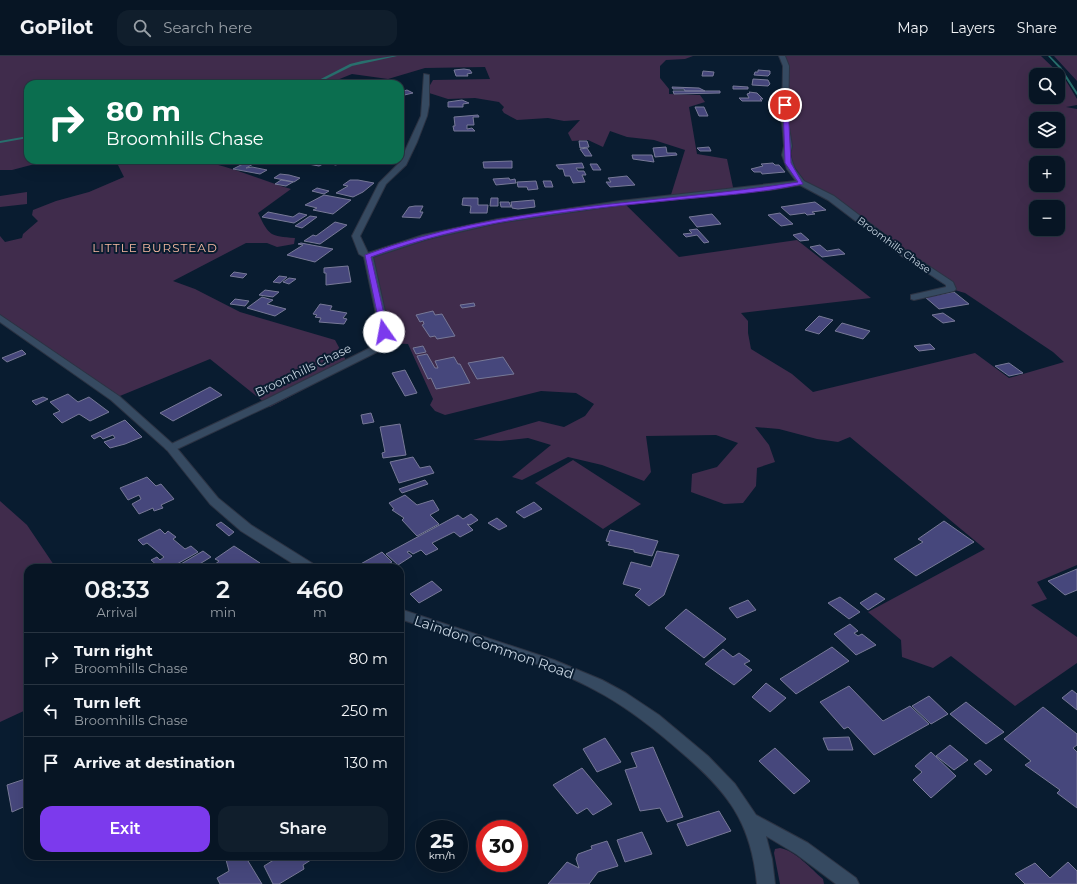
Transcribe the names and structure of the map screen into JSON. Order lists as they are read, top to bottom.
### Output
{
  "streets": {
    "street": ["Broomhills Chase", "Laindon Common Road"]
  },
  "districts": ["LITTLE BURSTEAD"],
  "page": {
    "header": "GoPilot",
    "search": "Search here",
    "nav": ["Map", "Layers", "Share"],
    "map_buttons": ["+", "−"],
    "turn": ["80 m", "Broomhills Chase"],
    "eta": [
      "08:33",
      "Arrival",
      "2",
      "min",
      "460",
      "m"
    ],
    "list": [
      {
        "name": "Turn right",
        "note": "Broomhills Chase",
        "value": "80 m"
      },
      {
        "name": "Turn left",
        "note": "Broomhills Chase",
        "value": "250 m"
      },
      {
        "name": "Arrive at destination",
        "value": "130 m"
      }
    ],
    "buttons": ["Exit", "Share"],
    "speed": "25 km/h",
    "limit": "30"
  }
}
